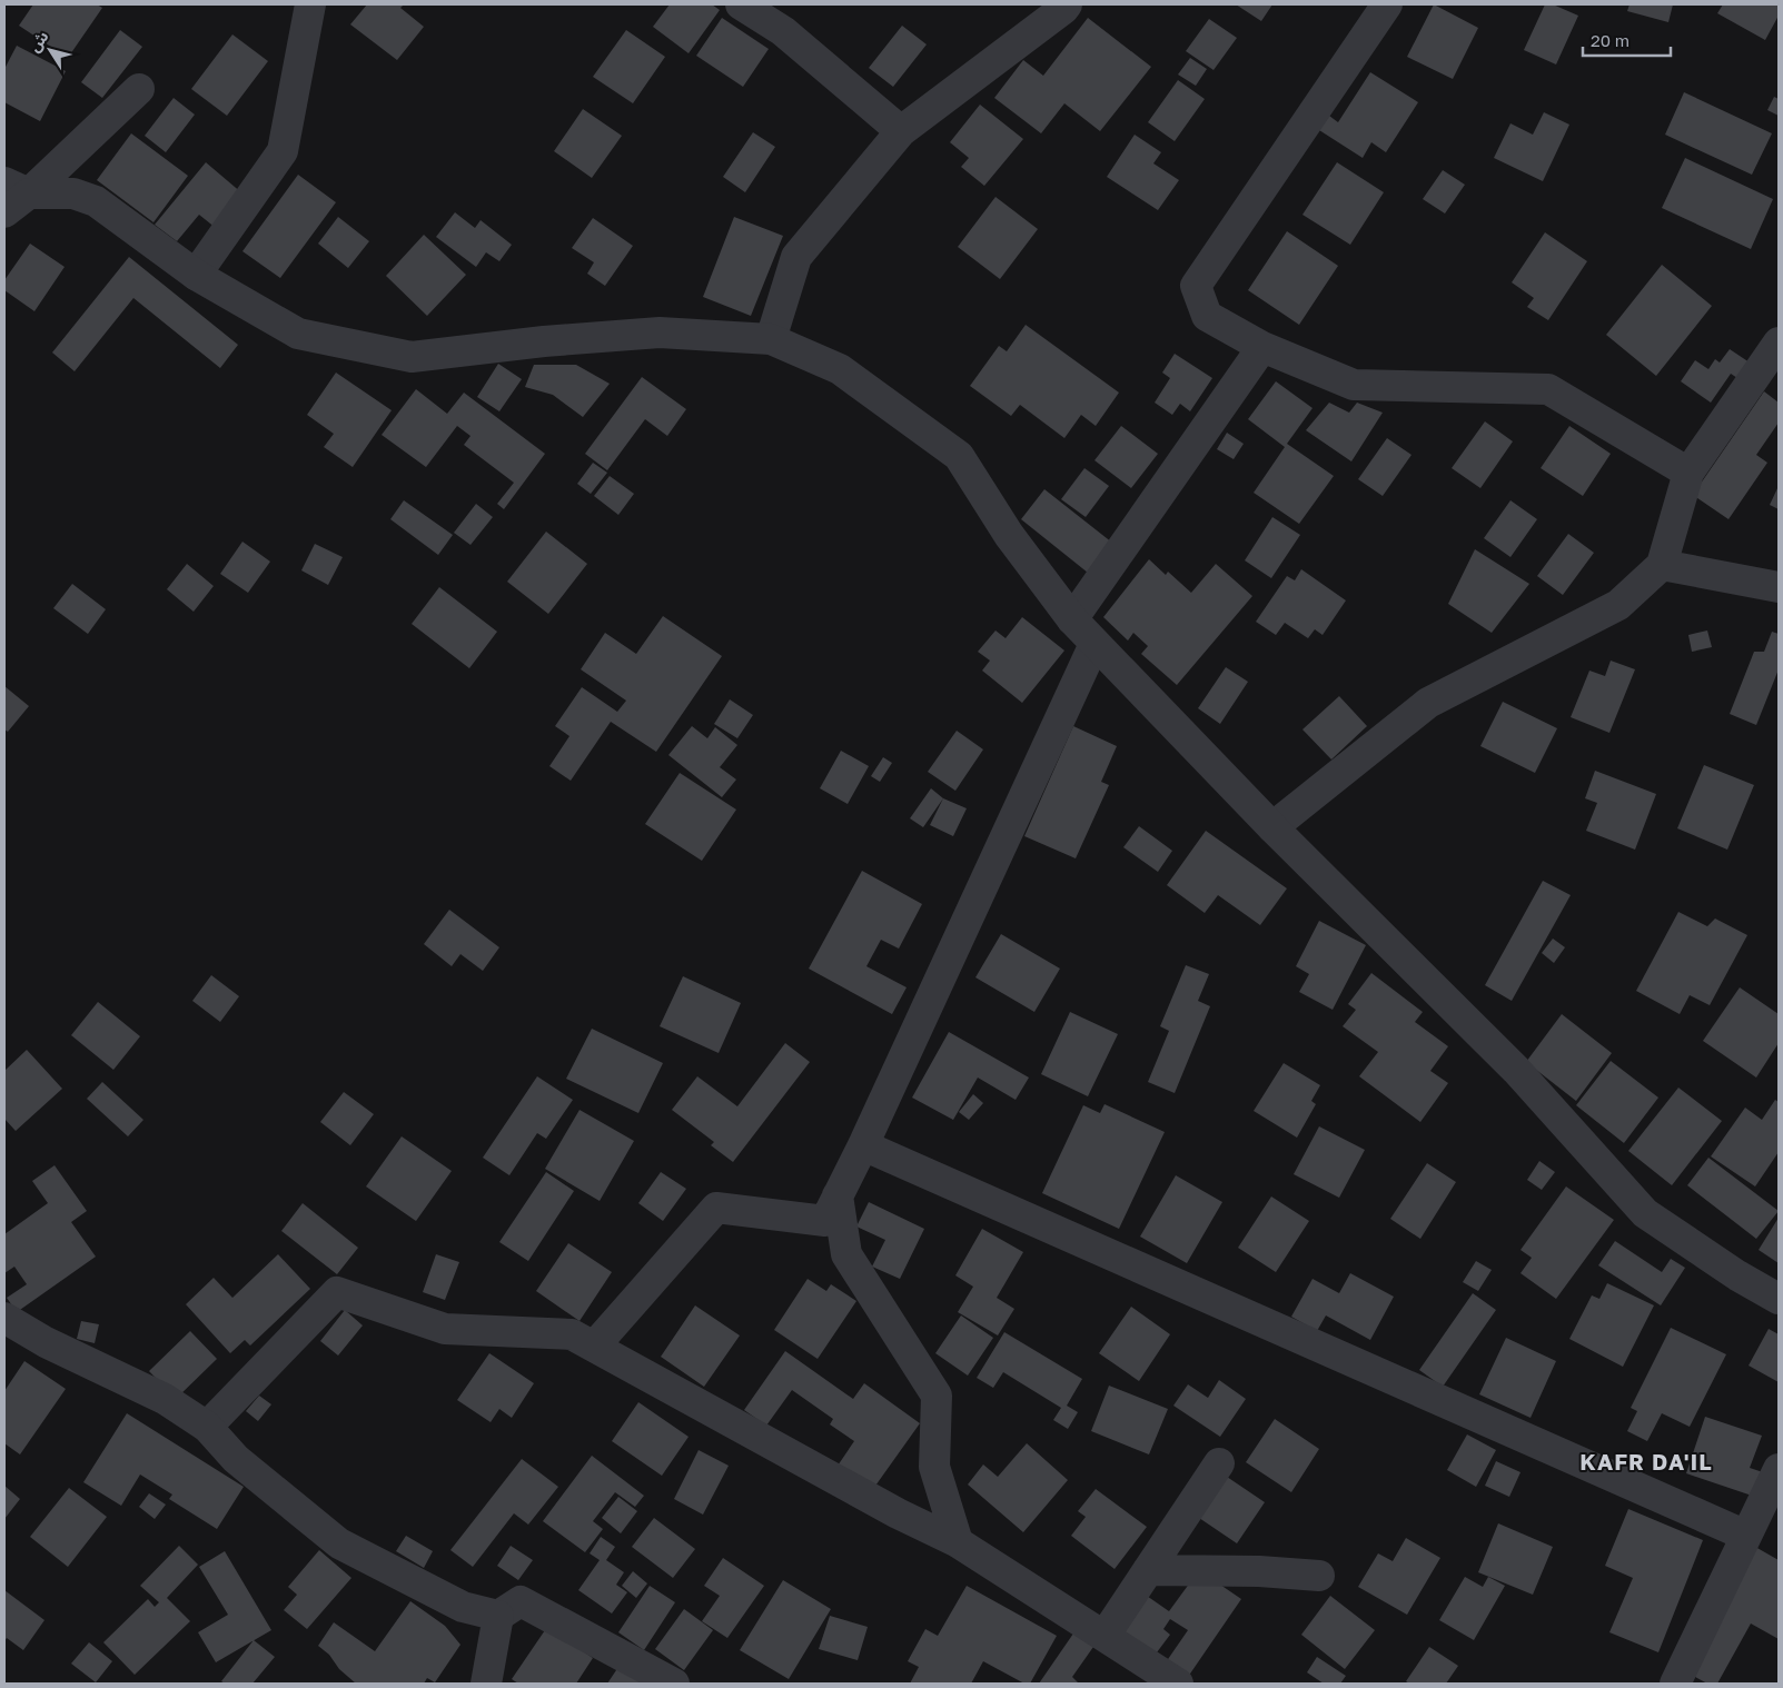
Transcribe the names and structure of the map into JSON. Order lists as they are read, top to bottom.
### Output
{
  "districts": ["KAFR DA'IL"],
  "scale_bar": "20 m",
  "north": "top left"
}
